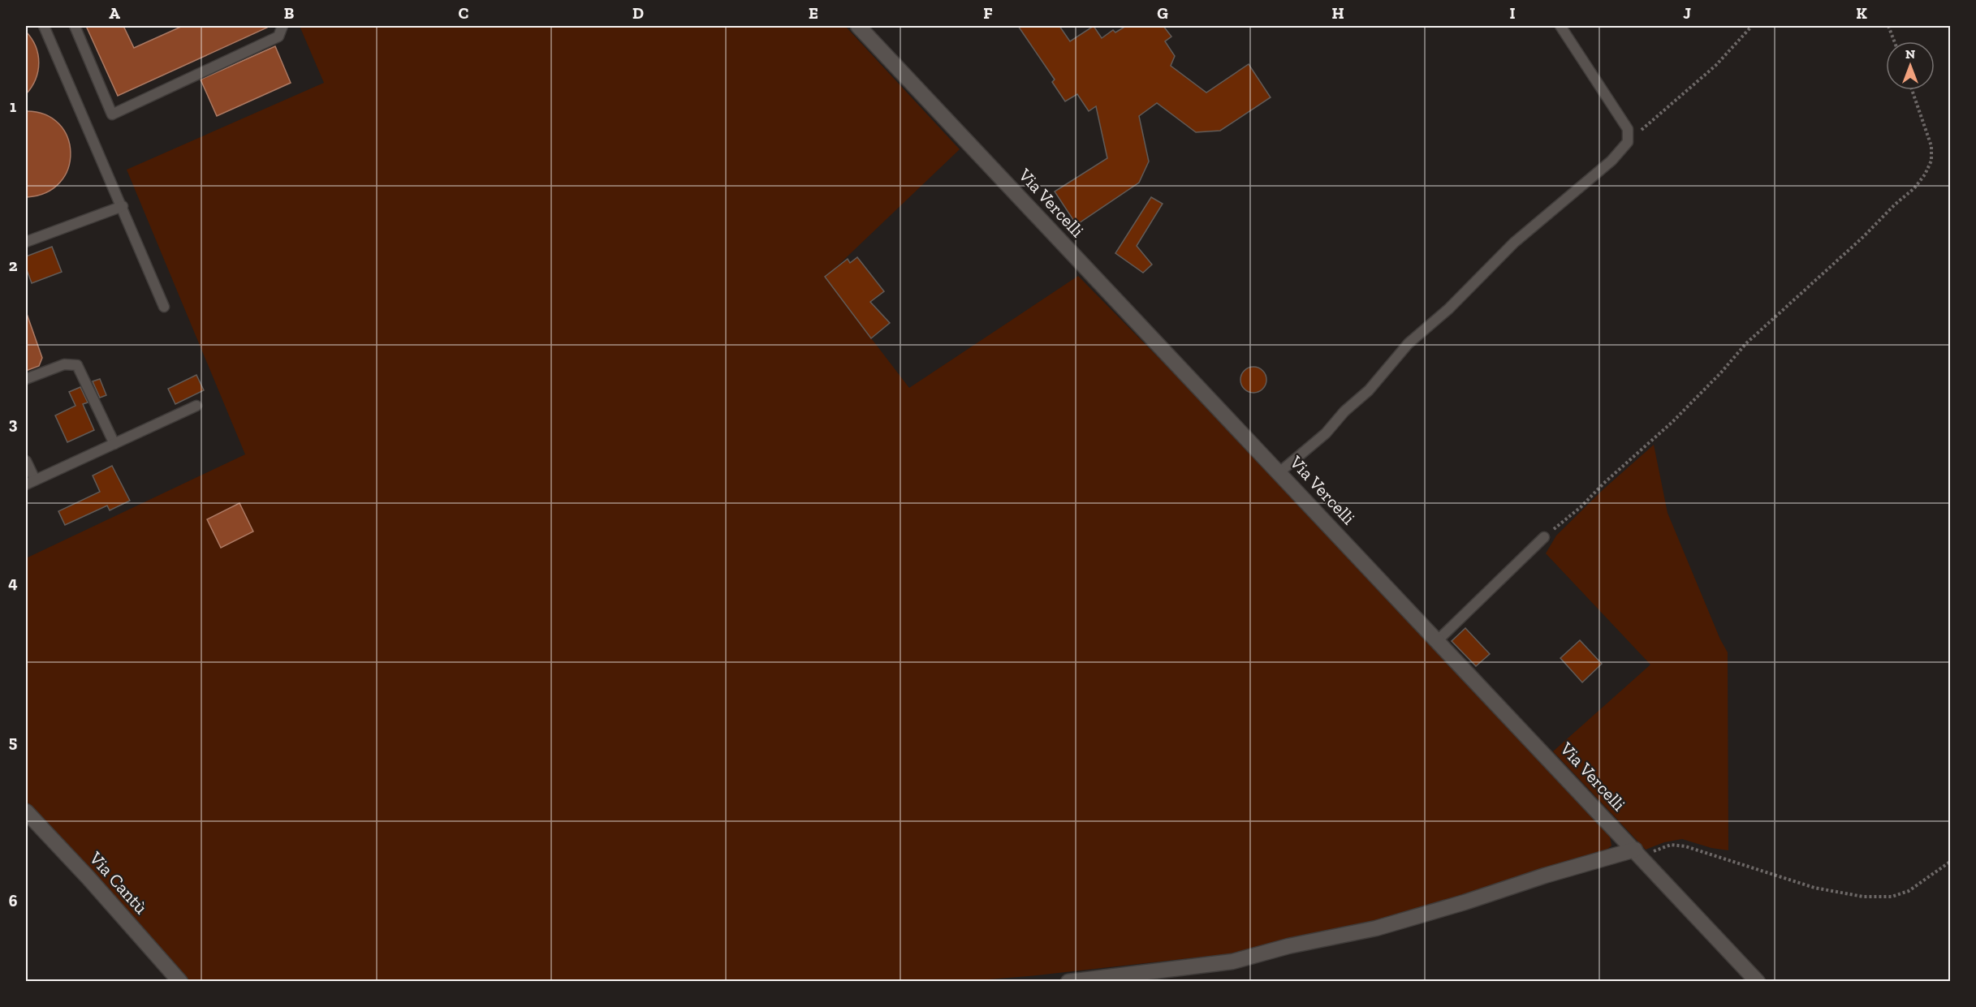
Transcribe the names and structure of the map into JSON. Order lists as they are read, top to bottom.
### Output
{
  "streets": {
    "street": ["Via Vercelli", "Via Cantù"]
  },
  "north": "top",
  "grid": {
    "columns": [
      "A",
      "B",
      "C",
      "D",
      "E",
      "F",
      "G",
      "H",
      "I",
      "J",
      "K"
    ],
    "rows": [
      "1",
      "2",
      "3",
      "4",
      "5",
      "6"
    ]
  }
}
